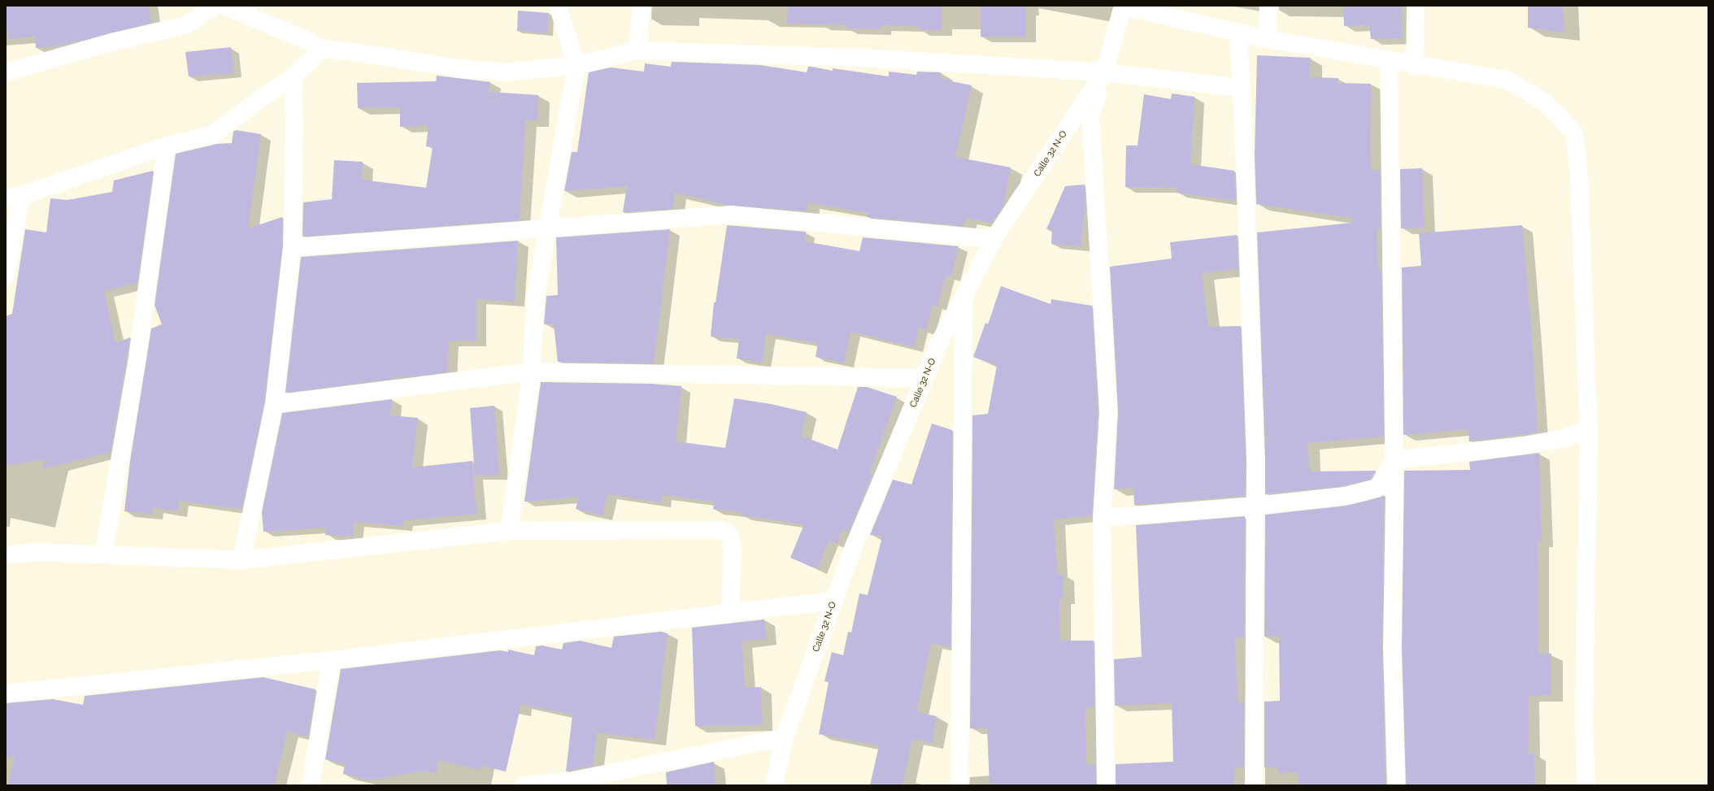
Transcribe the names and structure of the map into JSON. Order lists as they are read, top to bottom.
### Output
{
  "streets": {
    "street": ["Calle 32 N-O"]
  }
}
